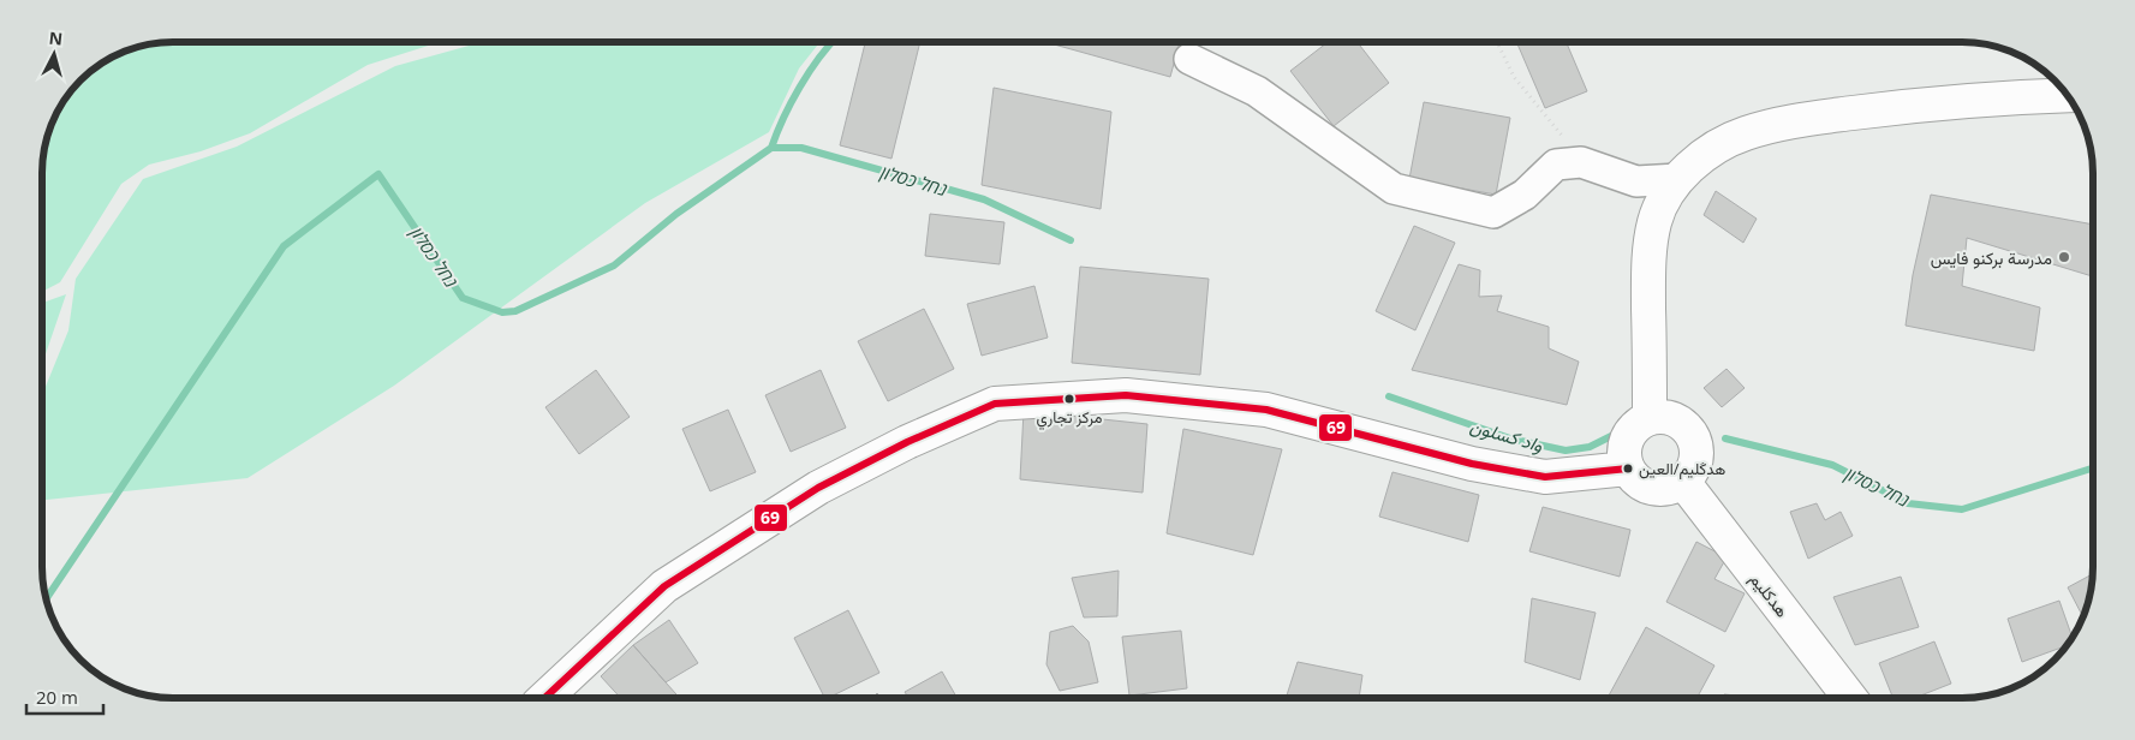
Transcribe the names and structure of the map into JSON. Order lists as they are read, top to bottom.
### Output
{
  "streets": {
    "street": ["هدكليم"]
  },
  "water": ["נחל כסלון", "واد كسلون"],
  "places": ["مدرسة بركنو فايس", "مركز تجاري", "هدكَليم/العين"],
  "lines": ["transit line 69"],
  "scale_bar": "20 m",
  "north": "top"
}
